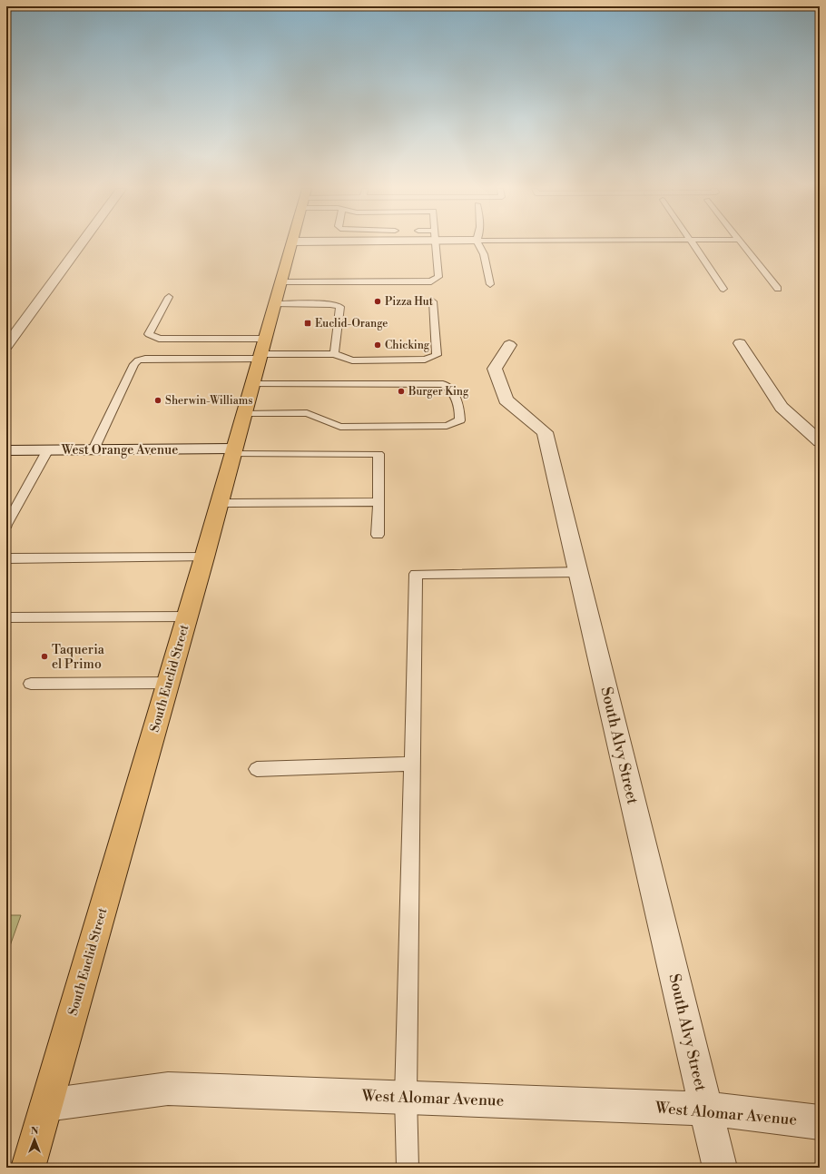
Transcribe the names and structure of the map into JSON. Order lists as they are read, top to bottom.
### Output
{
  "streets": {
    "main road": ["South Euclid Street"],
    "street": ["West Orange Avenue", "South Alvy Street", "West Alomar Avenue"]
  },
  "crossings": [
    ["West Orange Avenue", "South Euclid Street"],
    ["South Euclid Street", "West Alomar Avenue"],
    ["South Alvy Street", "West Alomar Avenue"]
  ],
  "places": {
    "other": [
      "Pizza Hut",
      "Chicking",
      "Burger King",
      "Sherwin-Williams",
      "Taqueria el Primo"
    ],
    "transit": ["Euclid-Orange"]
  },
  "north": "top"
}
